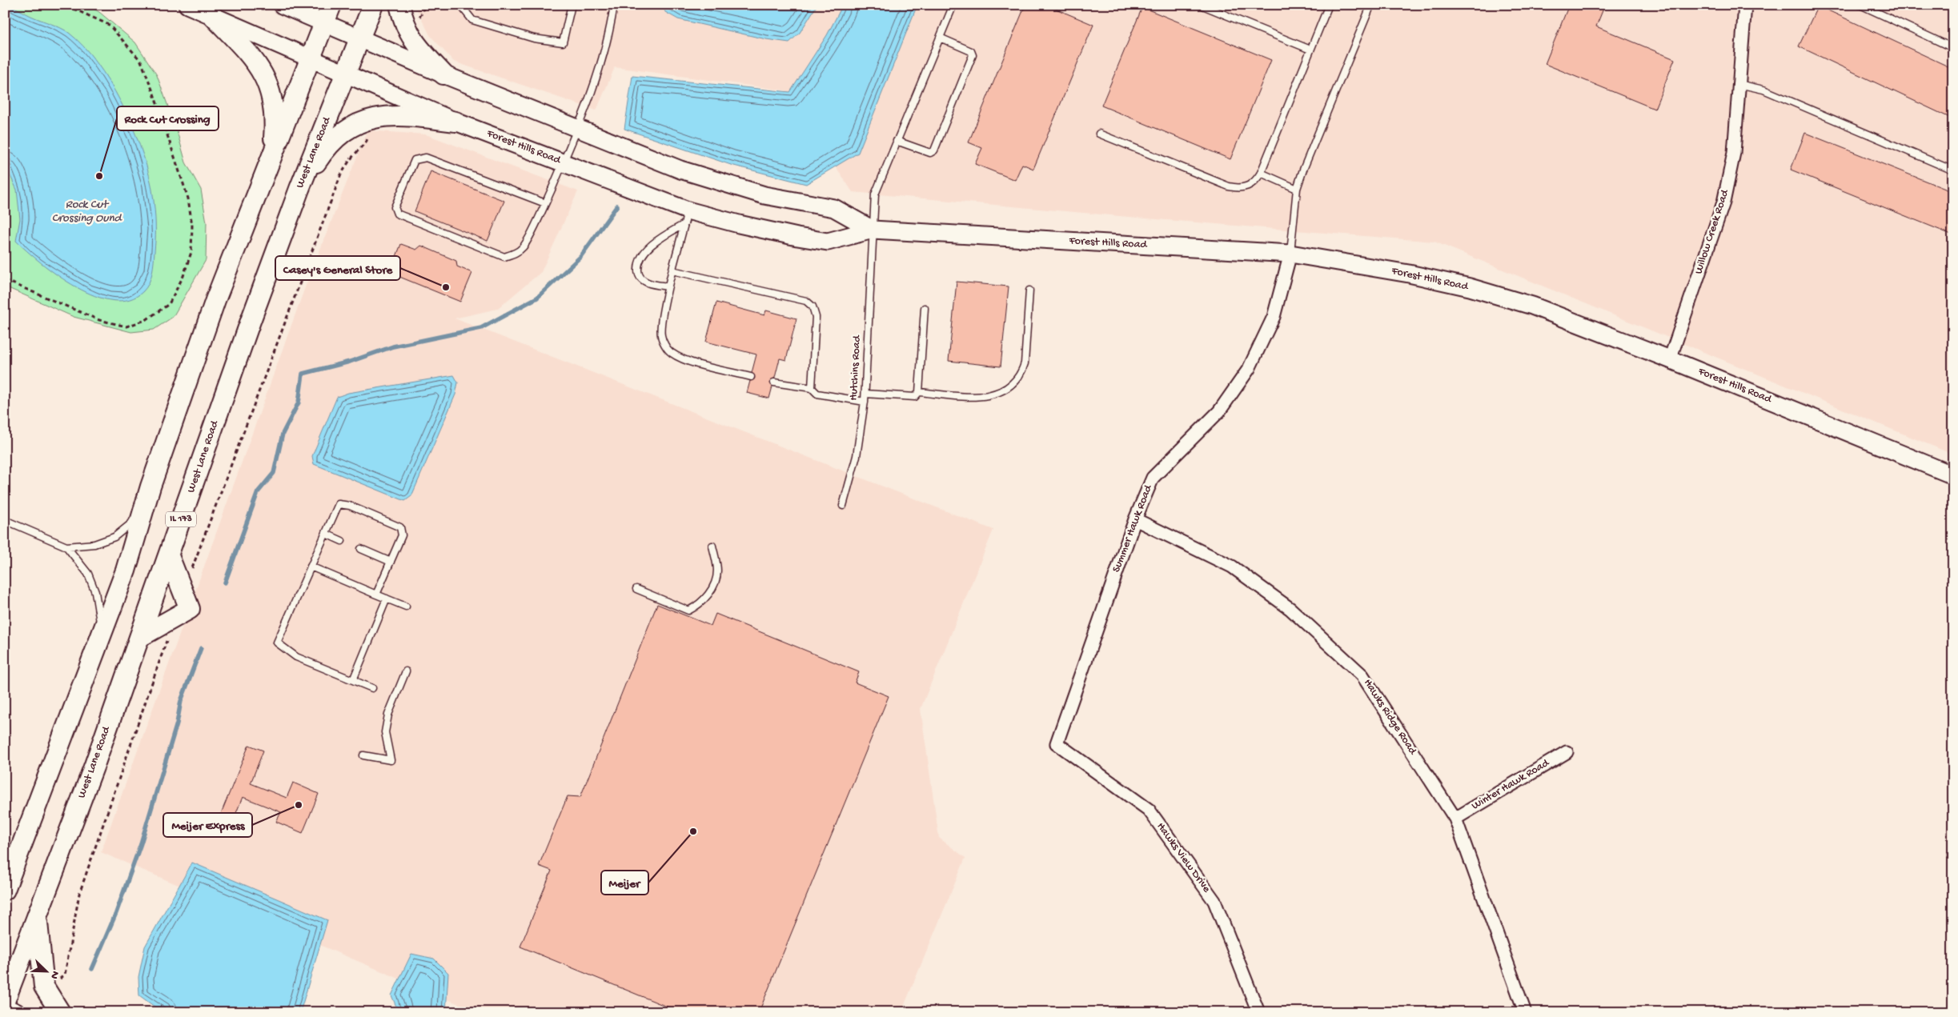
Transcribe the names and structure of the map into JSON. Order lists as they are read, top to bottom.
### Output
{
  "streets": {
    "main road": ["West Lane Road", "IL 173"],
    "street": [
      "Forest Hills Road",
      "Willow Creek Road",
      "Summer Hawk Road",
      "Hawks Ridge Road",
      "Winter Hawk Road",
      "Hawks View Drive"
    ],
    "lane": ["Hutchins Road"]
  },
  "crossings": [
    ["Forest Hills Road", "West Lane Road"],
    ["Forest Hills Road", "Willow Creek Road"],
    ["Forest Hills Road", "Hutchins Road"],
    ["Forest Hills Road", "Summer Hawk Road"],
    ["Summer Hawk Road", "Hawks Ridge Road"],
    ["Summer Hawk Road", "Hawks View Drive"],
    ["Hawks Ridge Road", "Winter Hawk Road"]
  ],
  "water": ["Rock Cut Crossing Ound"],
  "places": [
    "Rock Cut Crossing",
    "Casey's General Store",
    "Meijer Express",
    "Meijer"
  ],
  "north": "bottom right"
}
